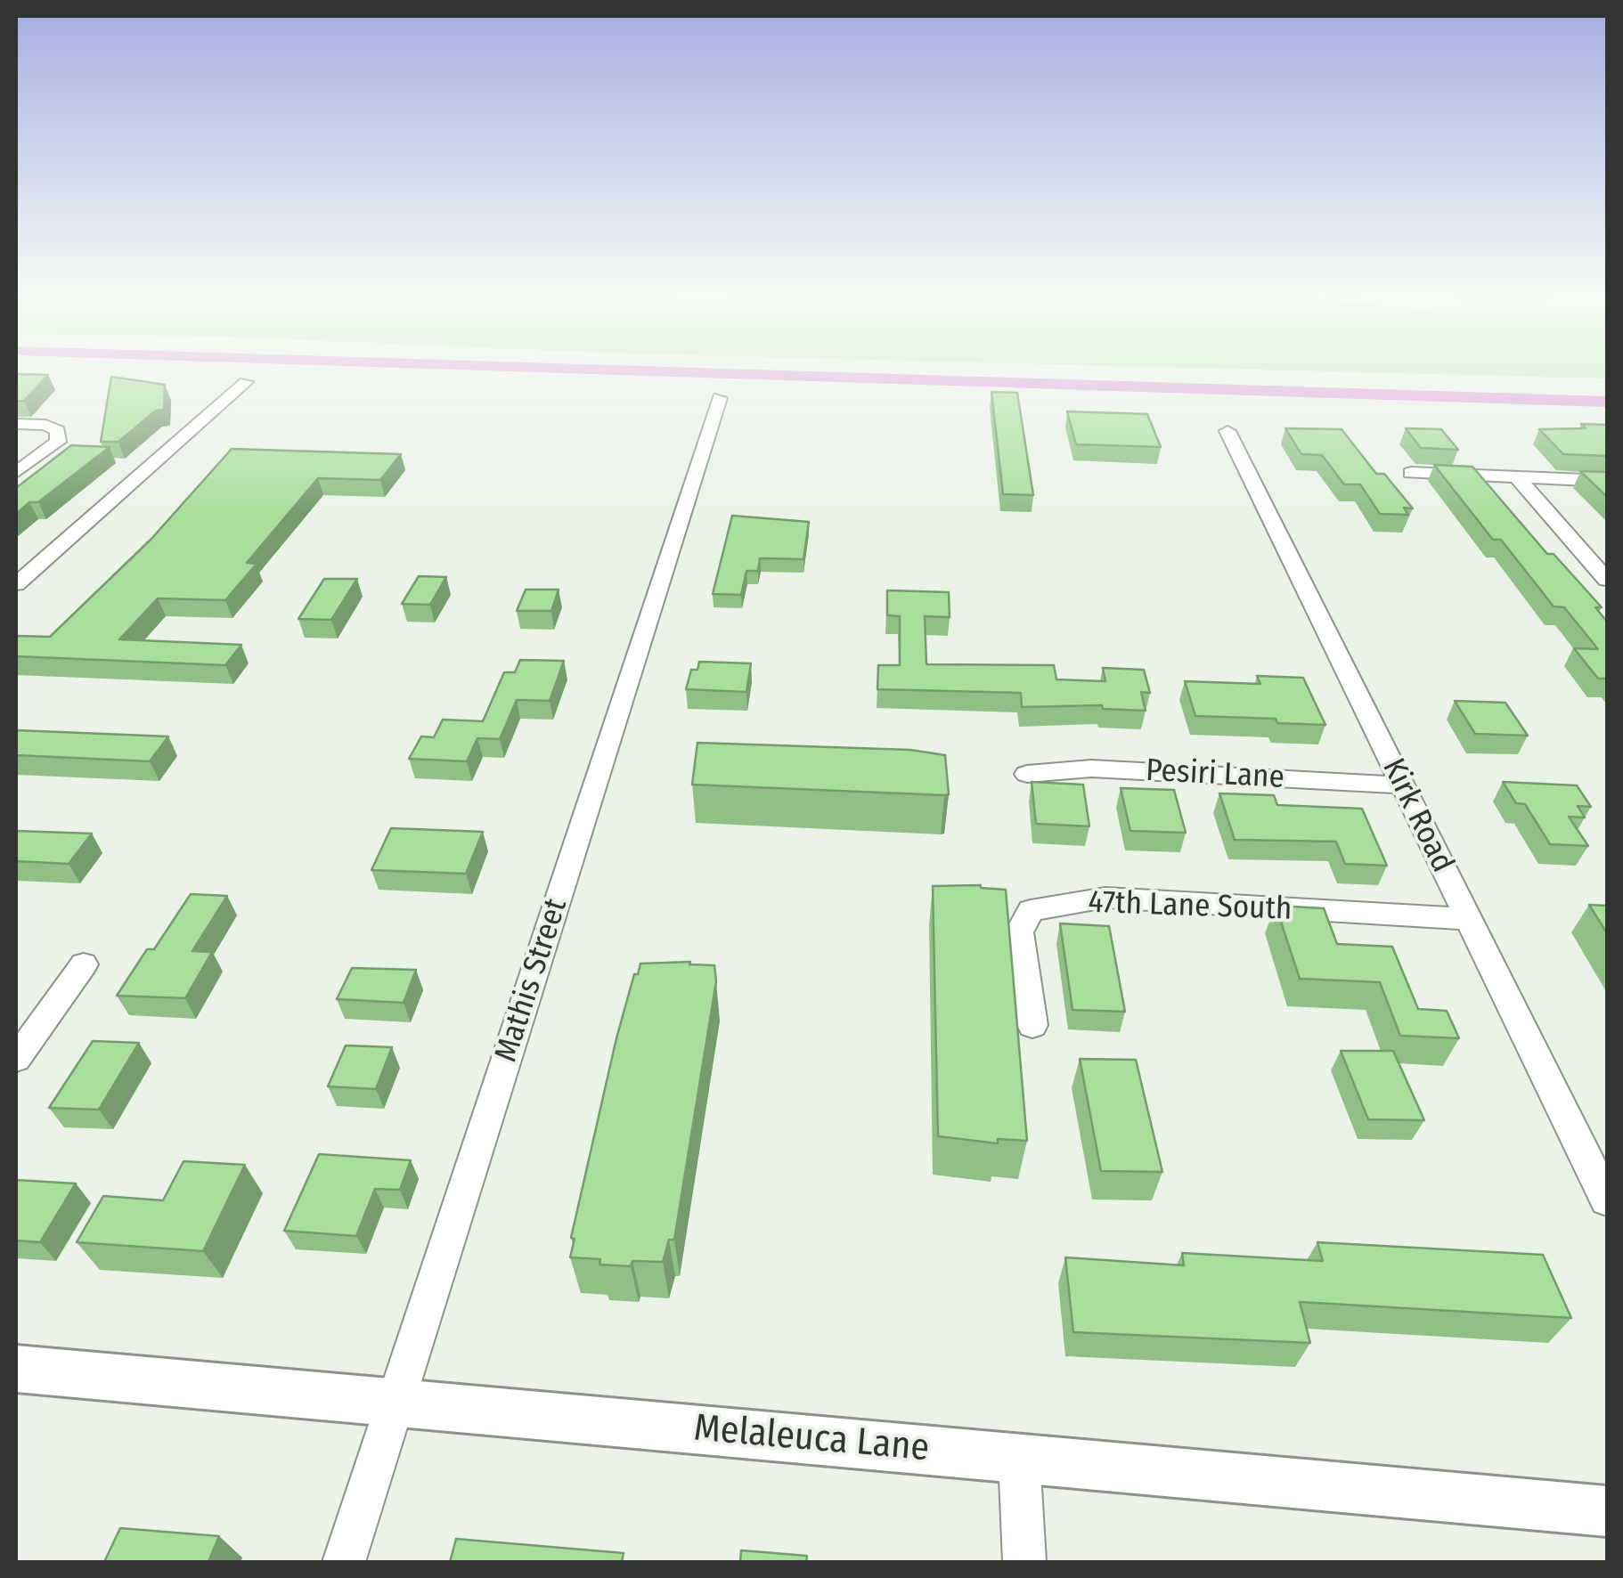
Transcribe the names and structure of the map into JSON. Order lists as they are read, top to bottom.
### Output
{
  "streets": {
    "street": [
      "Pesiri Lane",
      "Kirk Road",
      "47th Lane South",
      "Mathis Street",
      "Melaleuca Lane"
    ]
  },
  "crossings": [
    ["Pesiri Lane", "Kirk Road"],
    ["Kirk Road", "47th Lane South"],
    ["Mathis Street", "Melaleuca Lane"]
  ]
}
